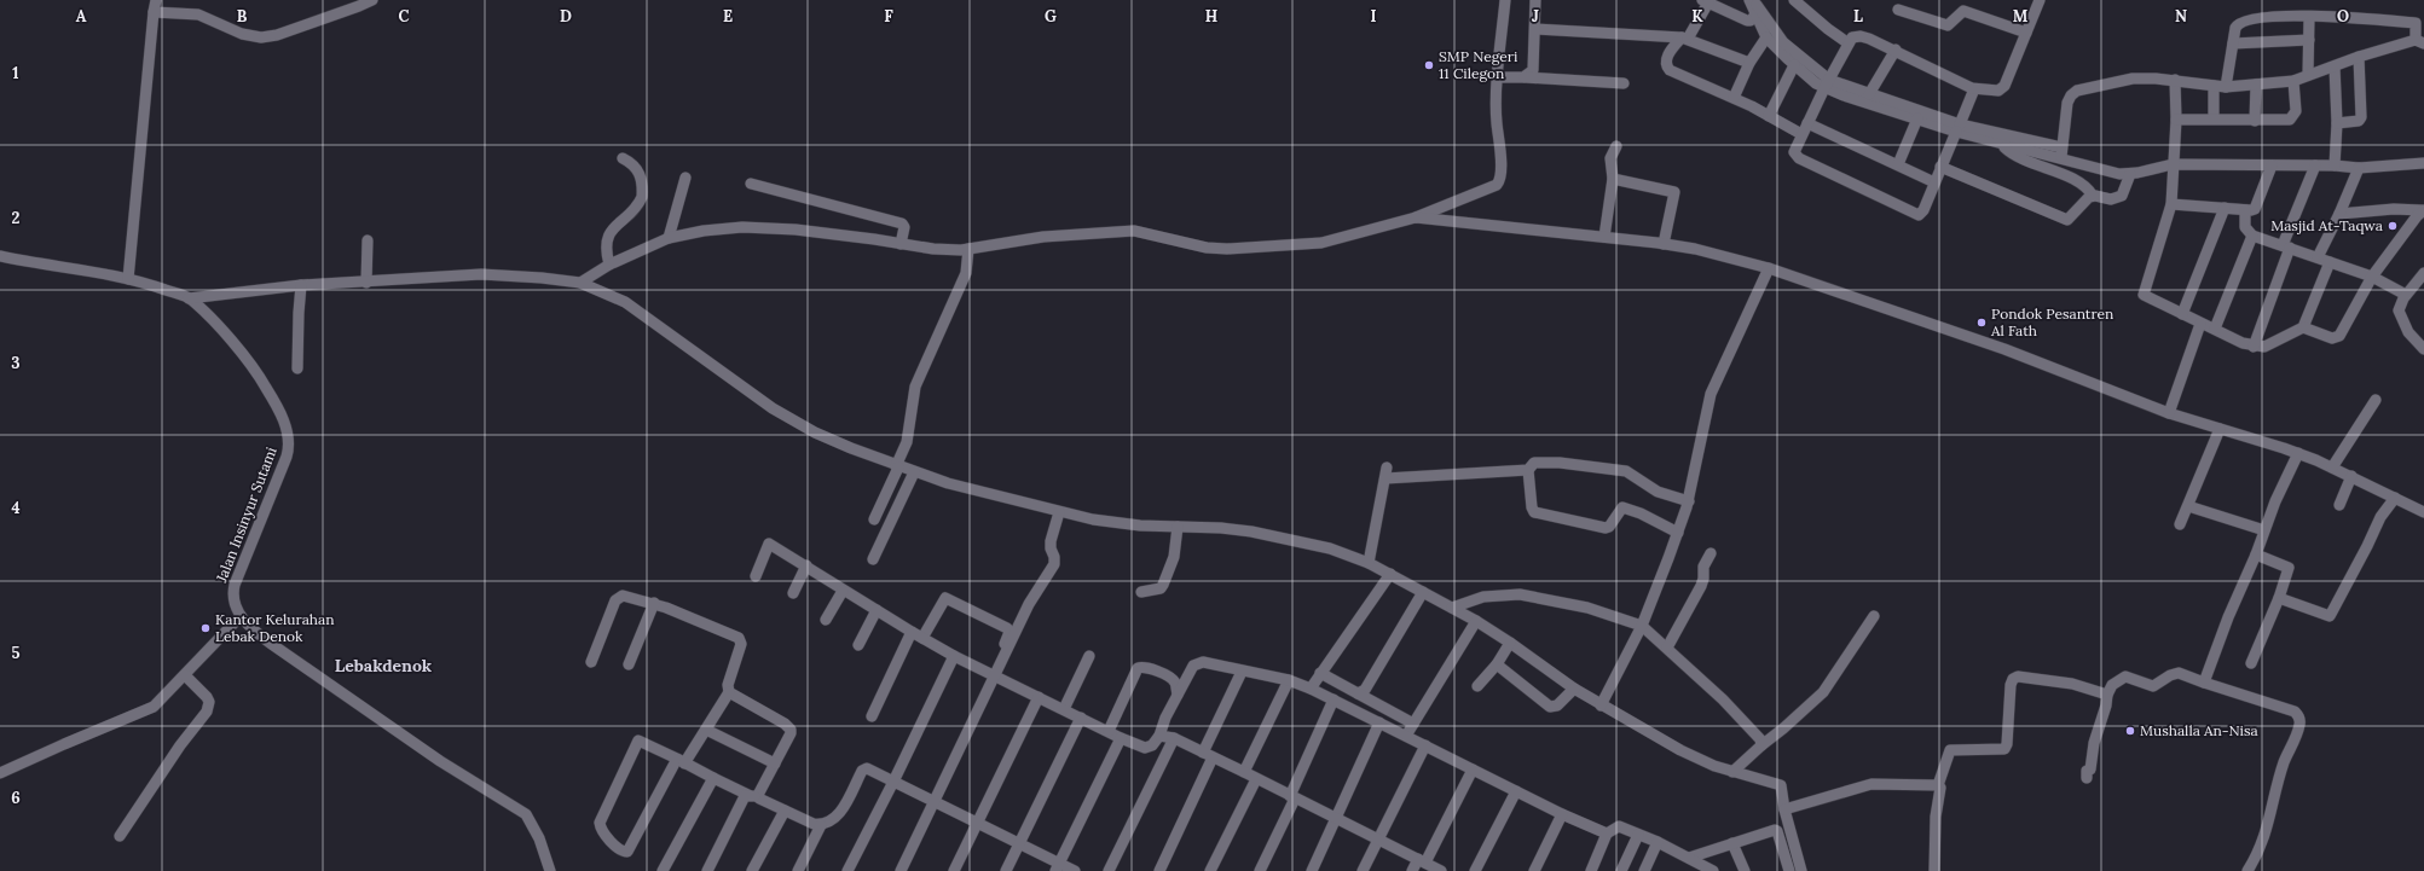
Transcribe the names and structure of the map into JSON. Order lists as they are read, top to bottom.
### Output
{
  "streets": {
    "street": ["Jalan Insinyur Sutami"]
  },
  "districts": ["Lebakdenok"],
  "places": [
    "SMP Negeri 11 Cilegon",
    "Masjid At-Taqwa",
    "Pondok Pesantren Al Fath",
    "Kantor Kelurahan Lebak Denok",
    "Mushalla An-Nisa"
  ],
  "grid": {
    "columns": [
      "A",
      "B",
      "C",
      "D",
      "E",
      "F",
      "G",
      "H",
      "I",
      "J",
      "K",
      "L",
      "M",
      "N",
      "O"
    ],
    "rows": [
      "1",
      "2",
      "3",
      "4",
      "5",
      "6"
    ]
  }
}
